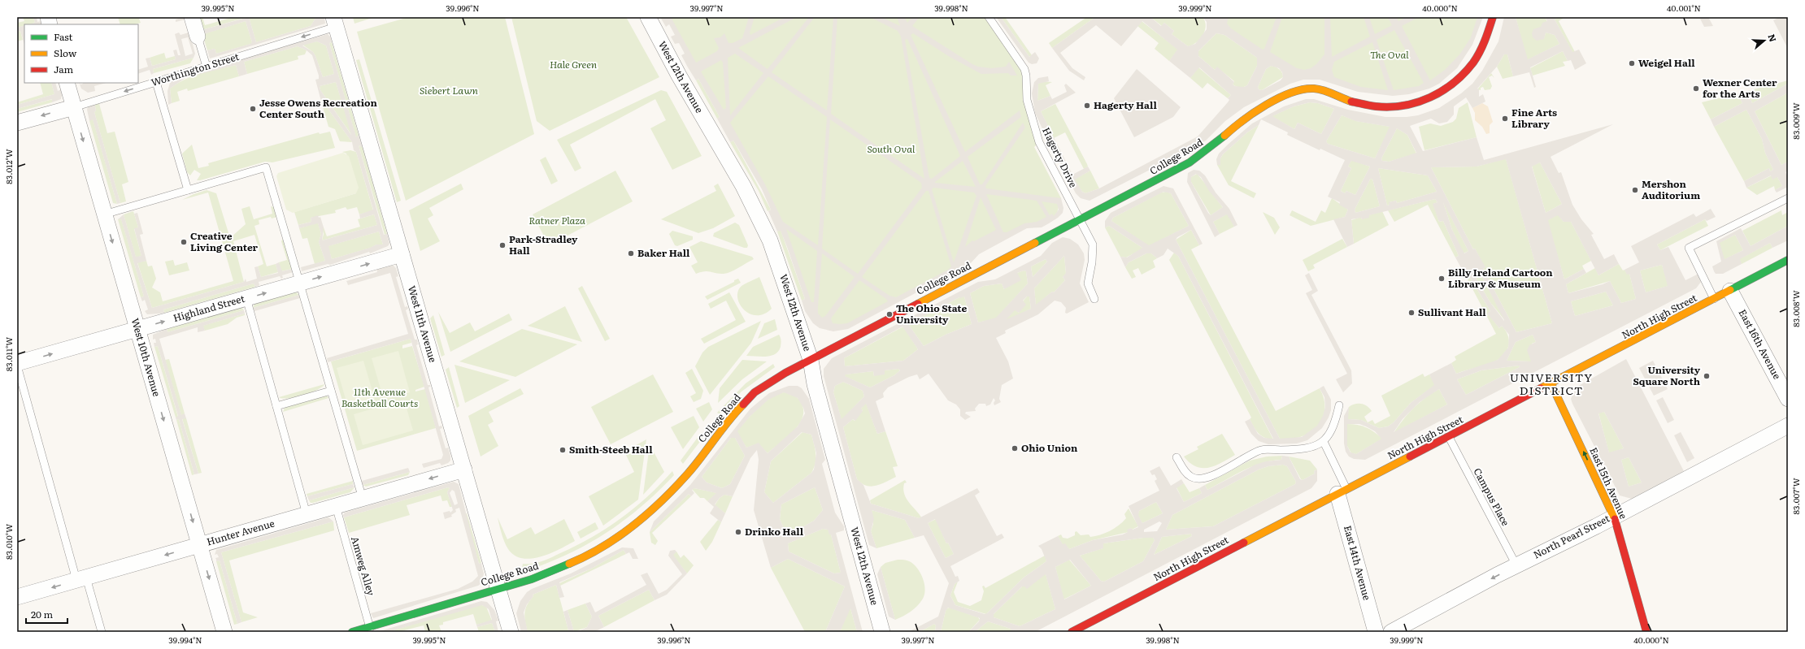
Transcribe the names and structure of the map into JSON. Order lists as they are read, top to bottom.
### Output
{
  "streets": {
    "street": [
      "Worthington Street",
      "West 12th Avenue",
      "College Road",
      "Highland Street",
      "North High Street",
      "West 11th Avenue",
      "East 16th Avenue",
      "West 10th Avenue",
      "East 15th Avenue",
      "Hunter Avenue",
      "North Pearl Street",
      "East 14th Avenue"
    ],
    "lane": ["Hagerty Drive", "Campus Place", "Amweg Alley"]
  },
  "crossings": [
    ["Worthington Street", "West 11th Avenue"],
    ["Worthington Street", "West 10th Avenue"],
    ["West 12th Avenue", "College Road"],
    ["College Road", "Hagerty Drive"],
    ["College Road", "West 11th Avenue"],
    ["College Road", "Amweg Alley"],
    ["Highland Street", "West 11th Avenue"],
    ["Highland Street", "West 10th Avenue"],
    ["North High Street", "East 16th Avenue"],
    ["North High Street", "East 15th Avenue"],
    ["North High Street", "Campus Place"],
    ["North High Street", "East 14th Avenue"],
    ["West 11th Avenue", "Hunter Avenue"],
    ["West 10th Avenue", "Hunter Avenue"],
    ["East 15th Avenue", "North Pearl Street"],
    ["Campus Place", "North Pearl Street"],
    ["Hunter Avenue", "Amweg Alley"]
  ],
  "one_way": [
    "Worthington Street",
    "Highland Street",
    "West 10th Avenue",
    "East 15th Avenue",
    "Hunter Avenue"
  ],
  "districts": ["UNIVERSITY DISTRICT"],
  "parks": [
    "The Oval",
    "Hale Green",
    "Siebert Lawn",
    "South Oval",
    "Ratner Plaza",
    "11th Avenue Basketball Courts"
  ],
  "places": [
    "Weigel Hall",
    "Wexner Center for the Arts",
    "Hagerty Hall",
    "Jesse Owens Recreation Center South",
    "Fine Arts Library",
    "Mershon Auditorium",
    "Creative Living Center",
    "Park-Stradley Hall",
    "Baker Hall",
    "Billy Ireland Cartoon Library & Museum",
    "Sullivant Hall",
    "The Ohio State University",
    "University Square North",
    "Ohio Union",
    "Smith-Steeb Hall",
    "Drinko Hall"
  ],
  "legend": ["Fast", "Slow", "Jam"],
  "scale_bar": "20 m",
  "north": "right",
  "coordinates": [
    "39.995°N",
    "39.996°N",
    "39.997°N",
    "39.998°N",
    "39.999°N",
    "40.000°N",
    "40.001°N",
    "83.009°W",
    "83.012°W",
    "83.008°W",
    "83.011°W",
    "83.007°W",
    "83.010°W",
    "39.994°N"
  ]
}
